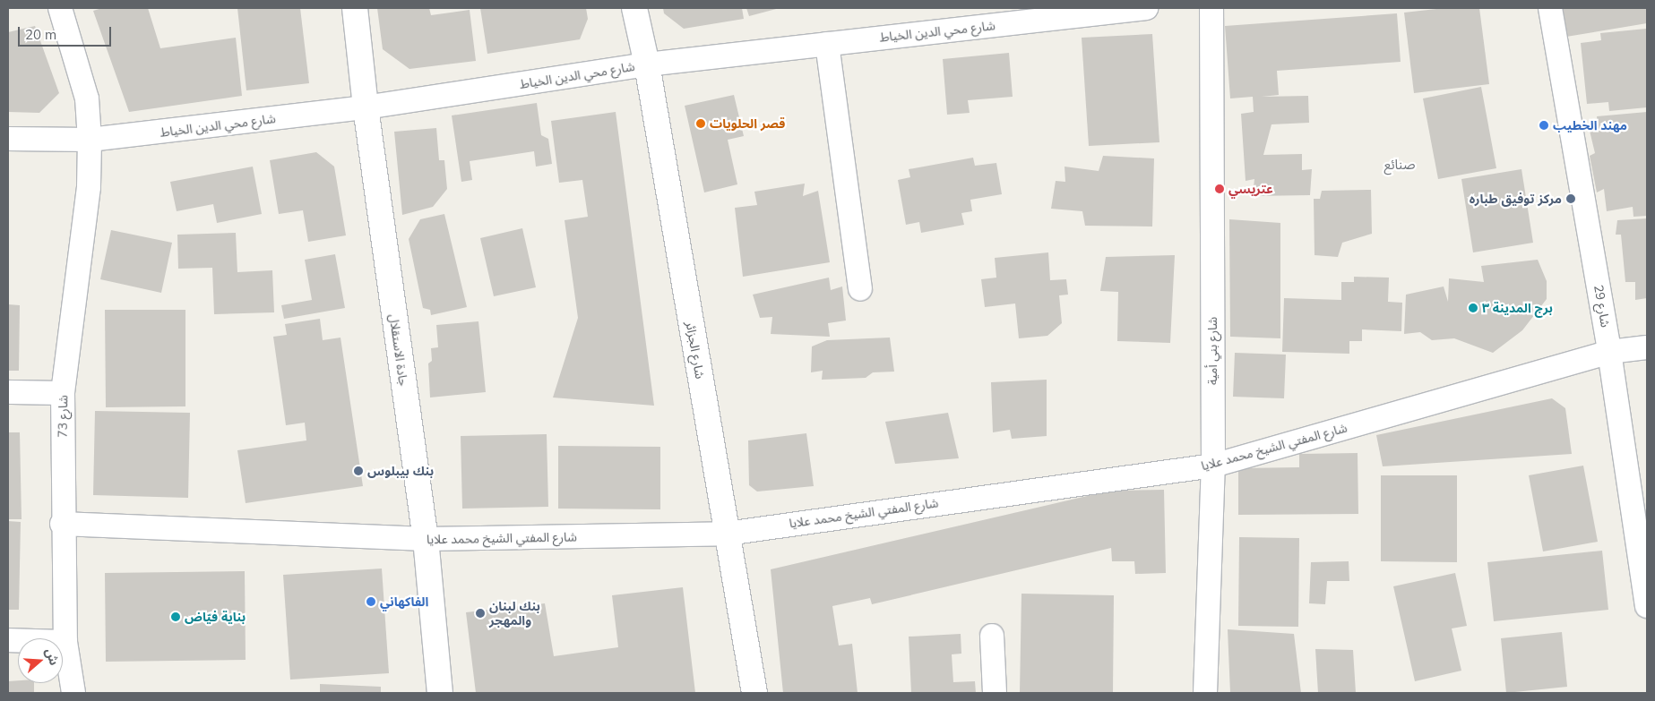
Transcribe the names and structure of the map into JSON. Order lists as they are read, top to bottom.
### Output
{
  "streets": {
    "main road": ["جادة الاستقلال", "شارع الجزائر"],
    "street": [
      "شارع محي الدين الخياط",
      "شارع 29",
      "شارع بني أمية",
      "شارع 73",
      "شارع المفتي الشيخ محمد علايا"
    ]
  },
  "crossings": [
    ["شارع محي الدين الخياط", "جادة الاستقلال"],
    ["شارع محي الدين الخياط", "شارع الجزائر"],
    ["شارع محي الدين الخياط", "شارع 73"],
    ["شارع 29", "شارع المفتي الشيخ محمد علايا"],
    ["جادة الاستقلال", "شارع المفتي الشيخ محمد علايا"],
    ["شارع الجزائر", "شارع المفتي الشيخ محمد علايا"],
    ["شارع بني أمية", "شارع المفتي الشيخ محمد علايا"],
    ["شارع 73", "شارع المفتي الشيخ محمد علايا"]
  ],
  "districts": ["صنائع"],
  "places": [
    "قصر الحلويات",
    "مهند الخطيب",
    "عتريسي",
    "مركز توفيق طباره",
    "برج المدينة ٣",
    "بنك بيبلوس",
    "الفاكهاني",
    "بنك لبنان والمهجر",
    "بناية فيّاض"
  ],
  "scale_bar": "20 m",
  "north": "right"
}
